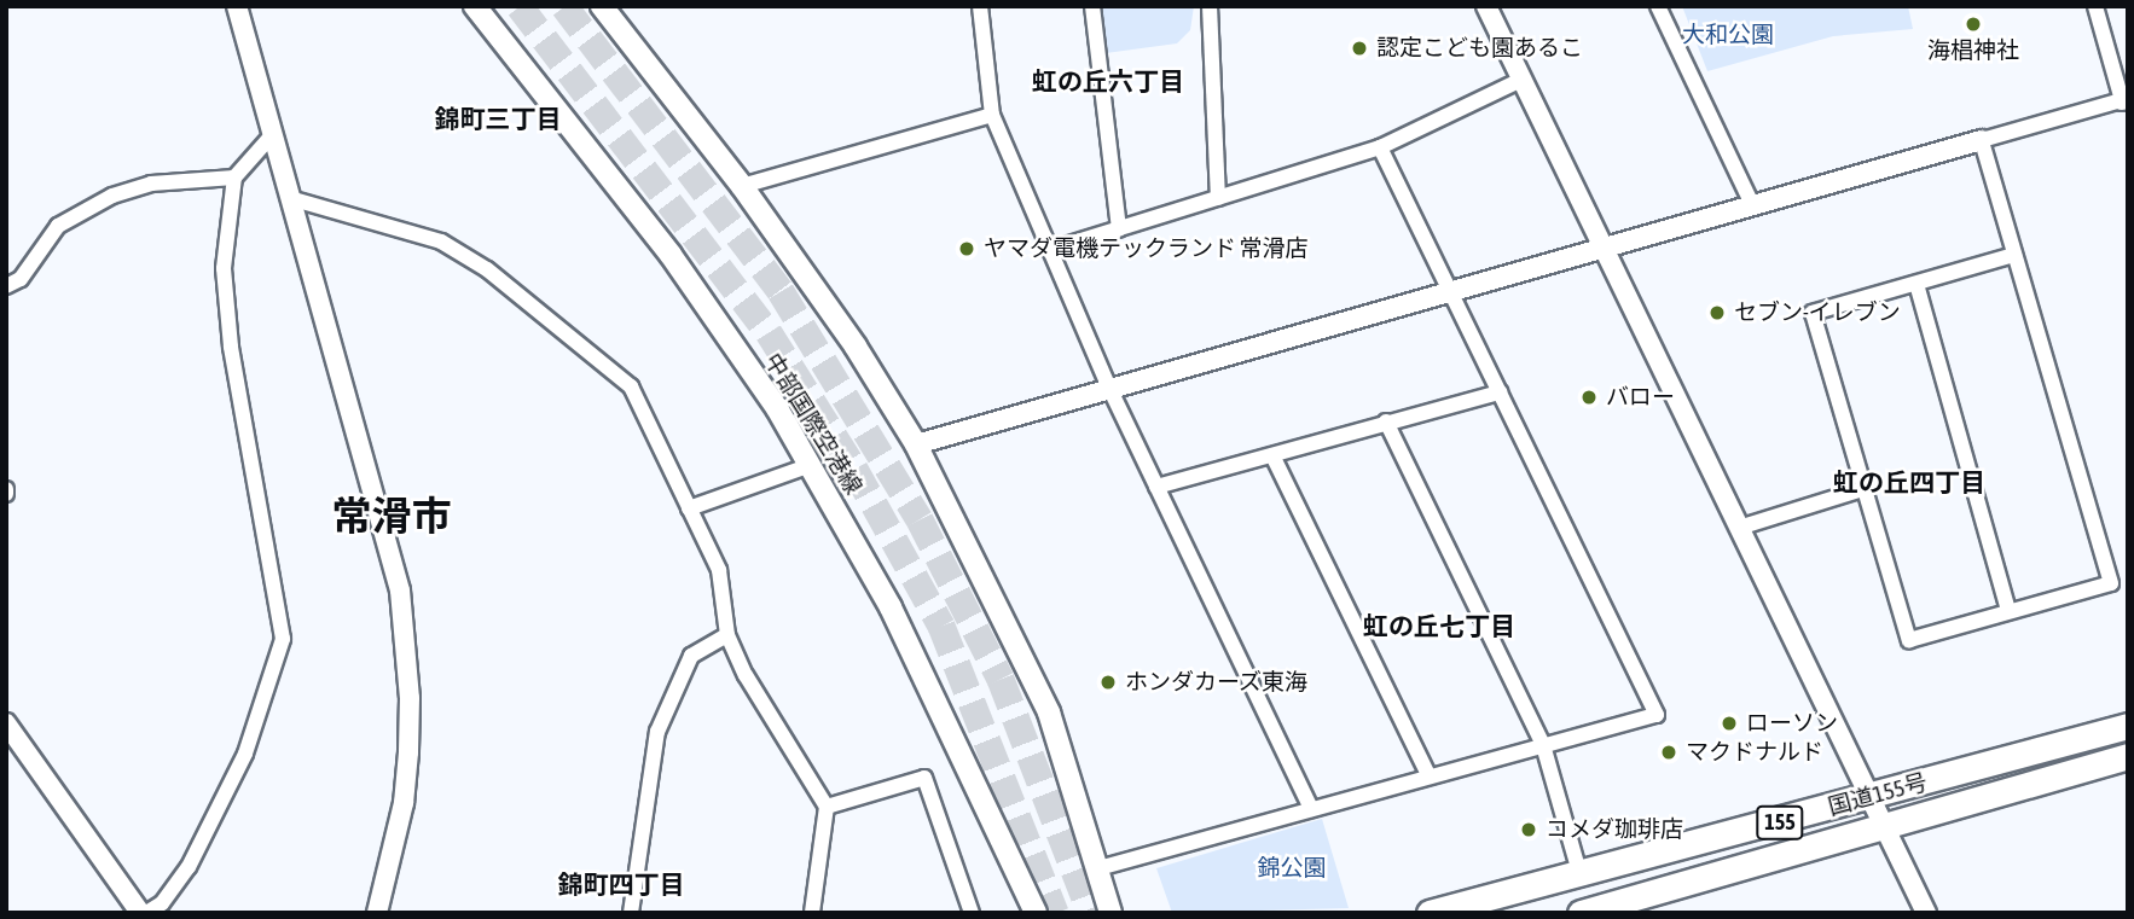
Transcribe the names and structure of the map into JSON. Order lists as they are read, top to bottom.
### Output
{
  "streets": {
    "highway": ["国道155号", "155"],
    "main road": ["中部国際空港線"]
  },
  "districts": [
    "虹の丘六丁目",
    "錦町三丁目",
    "虹の丘四丁目",
    "常滑市",
    "虹の丘七丁目",
    "錦町四丁目"
  ],
  "parks": ["大和公園", "錦公園"],
  "places": [
    "海椙神社",
    "認定こども園あるこ",
    "ヤマダ電機テックランド 常滑店",
    "セブン-イレブン",
    "バロー",
    "ホンダカーズ東海",
    "ローソン",
    "マクドナルド",
    "コメダ珈琲店"
  ]
}
